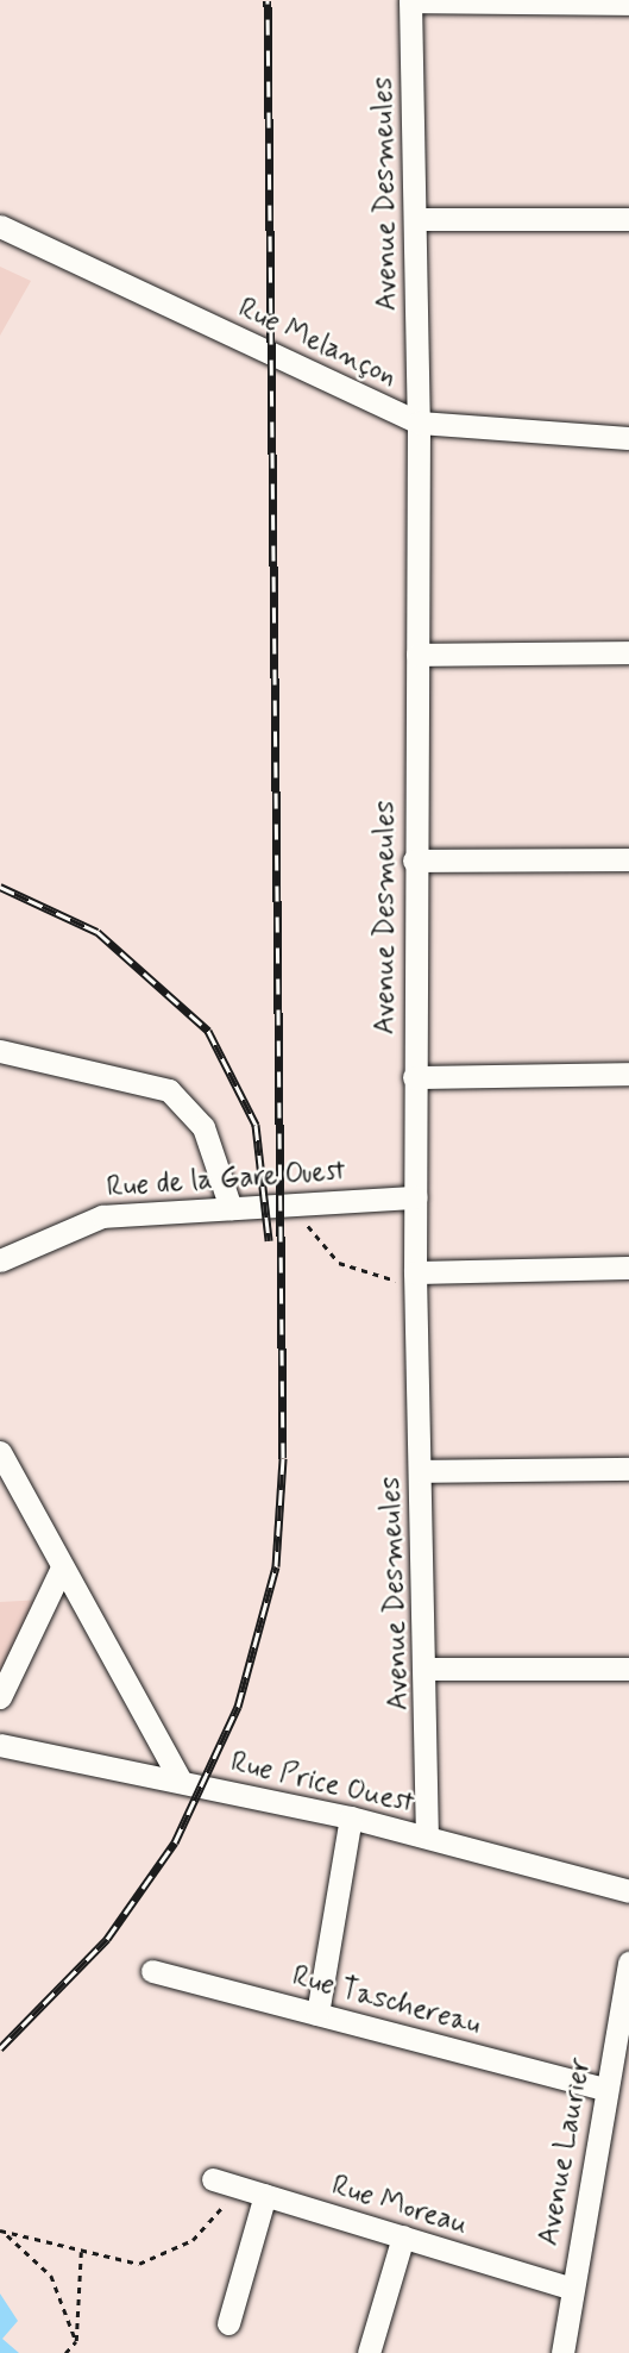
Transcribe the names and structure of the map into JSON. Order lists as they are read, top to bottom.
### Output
{
  "streets": {
    "street": [
      "Avenue Desmeules",
      "Rue Melançon",
      "Rue de la Gare Ouest",
      "Rue Price Ouest",
      "Rue Taschereau",
      "Avenue Laurier",
      "Rue Moreau"
    ]
  },
  "crossings": [
    ["Avenue Desmeules", "Rue Melançon"],
    ["Avenue Desmeules", "Rue de la Gare Ouest"],
    ["Avenue Desmeules", "Rue Price Ouest"],
    ["Rue Taschereau", "Avenue Laurier"],
    ["Avenue Laurier", "Rue Moreau"]
  ]
}
